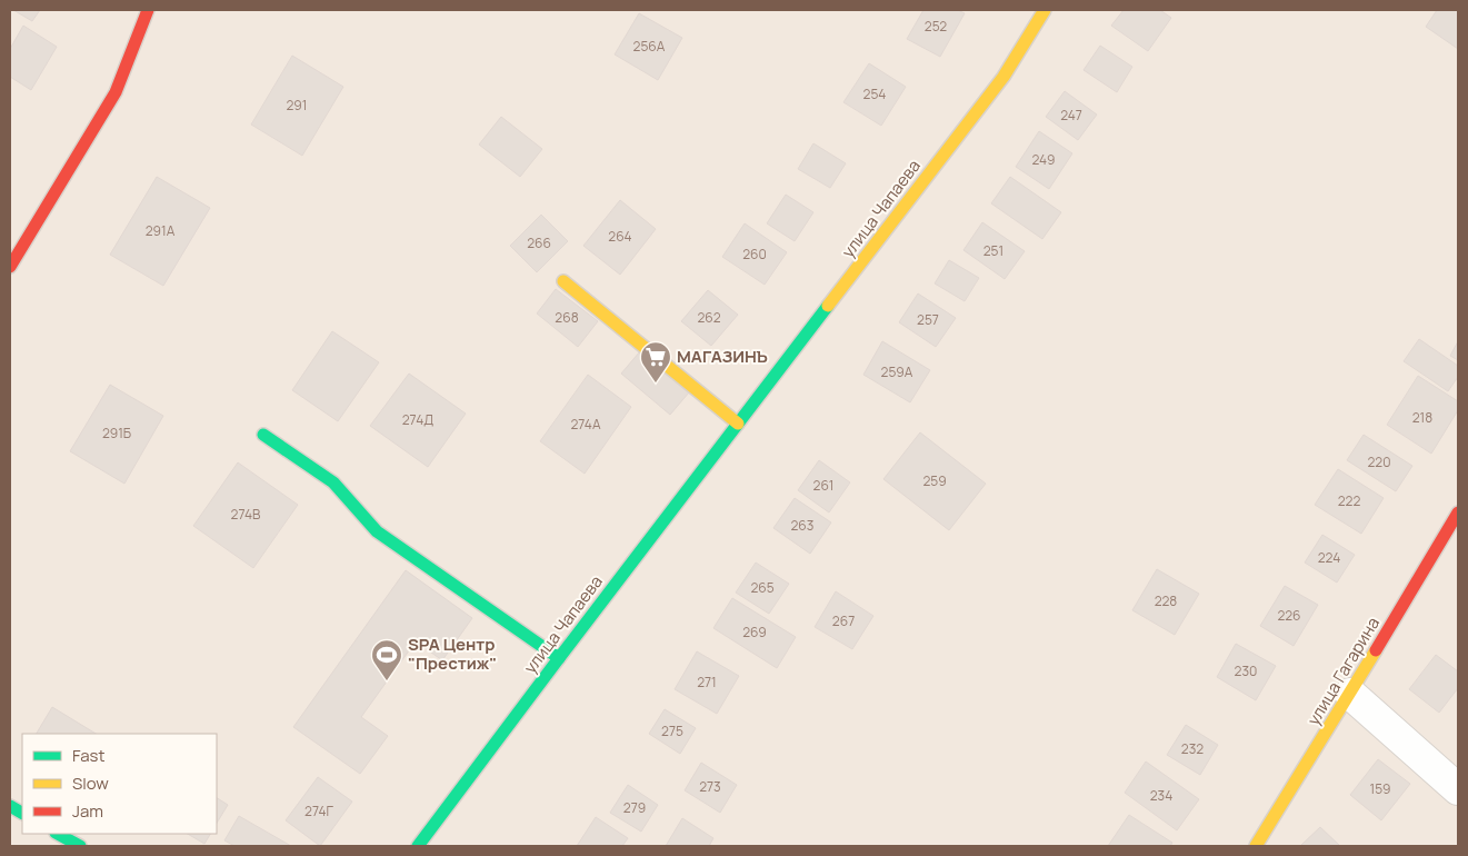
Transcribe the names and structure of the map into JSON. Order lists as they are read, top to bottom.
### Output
{
  "streets": {
    "main road": ["улица Чапаева", "улица Гагарина"]
  },
  "places": {
    "supermarket": ["МАГАЗИНЪ"],
    "sports": ["SPA Центр \"Престиж\""]
  },
  "house_numbers": [
    "252",
    "256А",
    "254",
    "291",
    "247",
    "249",
    "291А",
    "264",
    "266",
    "251",
    "260",
    "268",
    "262",
    "257",
    "259А",
    "218",
    "274Д",
    "274А",
    "291Б",
    "220",
    "259",
    "261",
    "222",
    "274В",
    "263",
    "224",
    "265",
    "228",
    "226",
    "267",
    "269",
    "230",
    "271",
    "275",
    "232",
    "273",
    "159",
    "234",
    "279",
    "274Г"
  ],
  "legend": ["Fast", "Slow", "Jam"]
}
